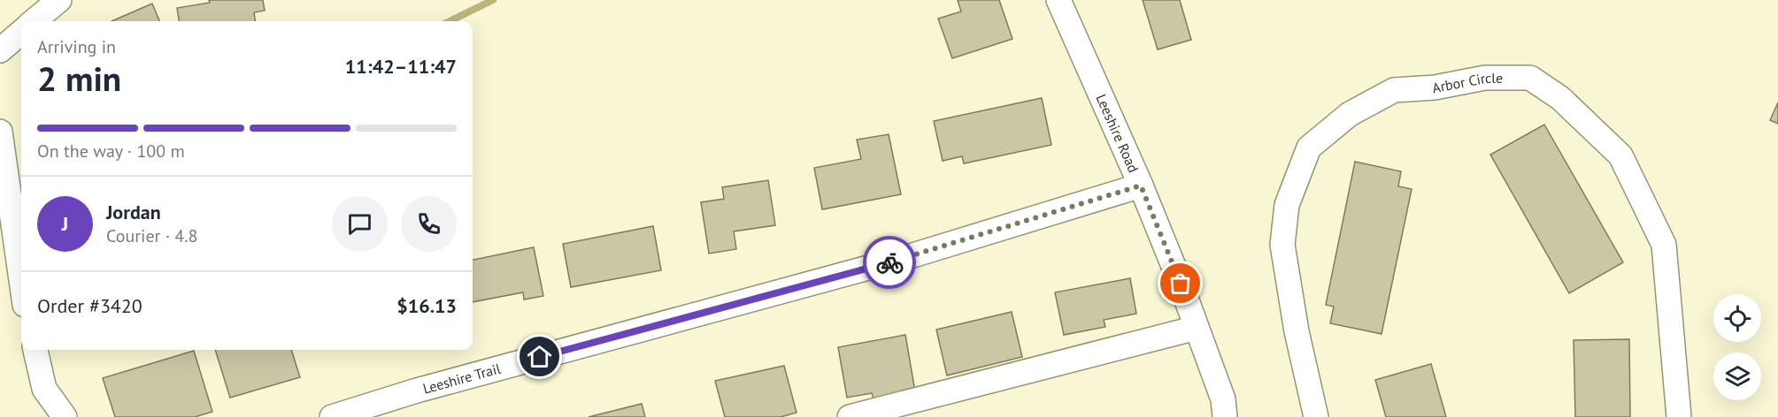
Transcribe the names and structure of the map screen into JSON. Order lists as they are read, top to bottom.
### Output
{
  "streets": {
    "street": ["Arbor Circle", "Leeshire Road", "Leeshire Trail"]
  },
  "crossings": [
    ["Leeshire Road", "Leeshire Trail"]
  ],
  "page": {
    "heading": ["2 min", "Arriving in", "11:42–11:47"],
    "panel": [
      "Jordan",
      "Courier · 4.8",
      "Order #3420",
      "$16.13"
    ],
    "bar": "On the way · 100 m",
    "round": "J"
  }
}
